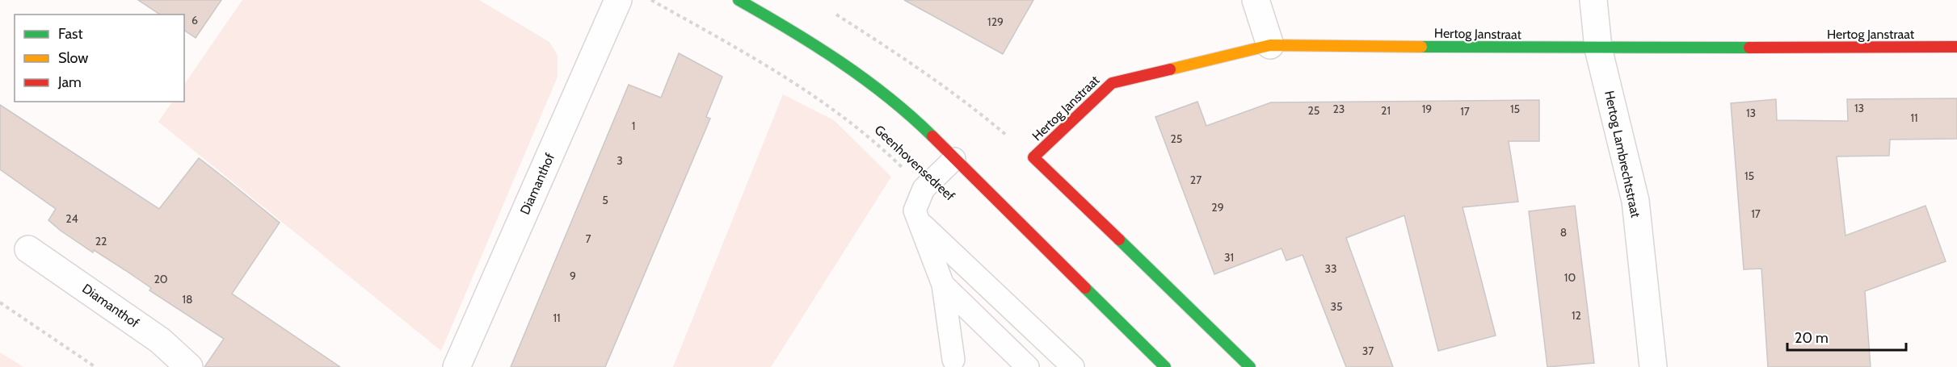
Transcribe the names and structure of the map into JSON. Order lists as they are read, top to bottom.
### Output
{
  "streets": {
    "street": ["Hertog Janstraat", "Hertog Lambrechtstraat", "Diamanthof"],
    "path": ["Geenhovensedreef"]
  },
  "crossings": [
    ["Hertog Janstraat", "Hertog Lambrechtstraat"]
  ],
  "house_numbers": [
    "6",
    "129",
    "13",
    "23",
    "19",
    "15",
    "25",
    "21",
    "17",
    "13",
    "11",
    "1",
    "25",
    "3",
    "15",
    "27",
    "5",
    "29",
    "17",
    "24",
    "8",
    "7",
    "22",
    "31",
    "33",
    "9",
    "10",
    "20",
    "18",
    "35",
    "12",
    "11",
    "37"
  ],
  "legend": ["Fast", "Slow", "Jam"],
  "scale_bar": "20 m"
}
